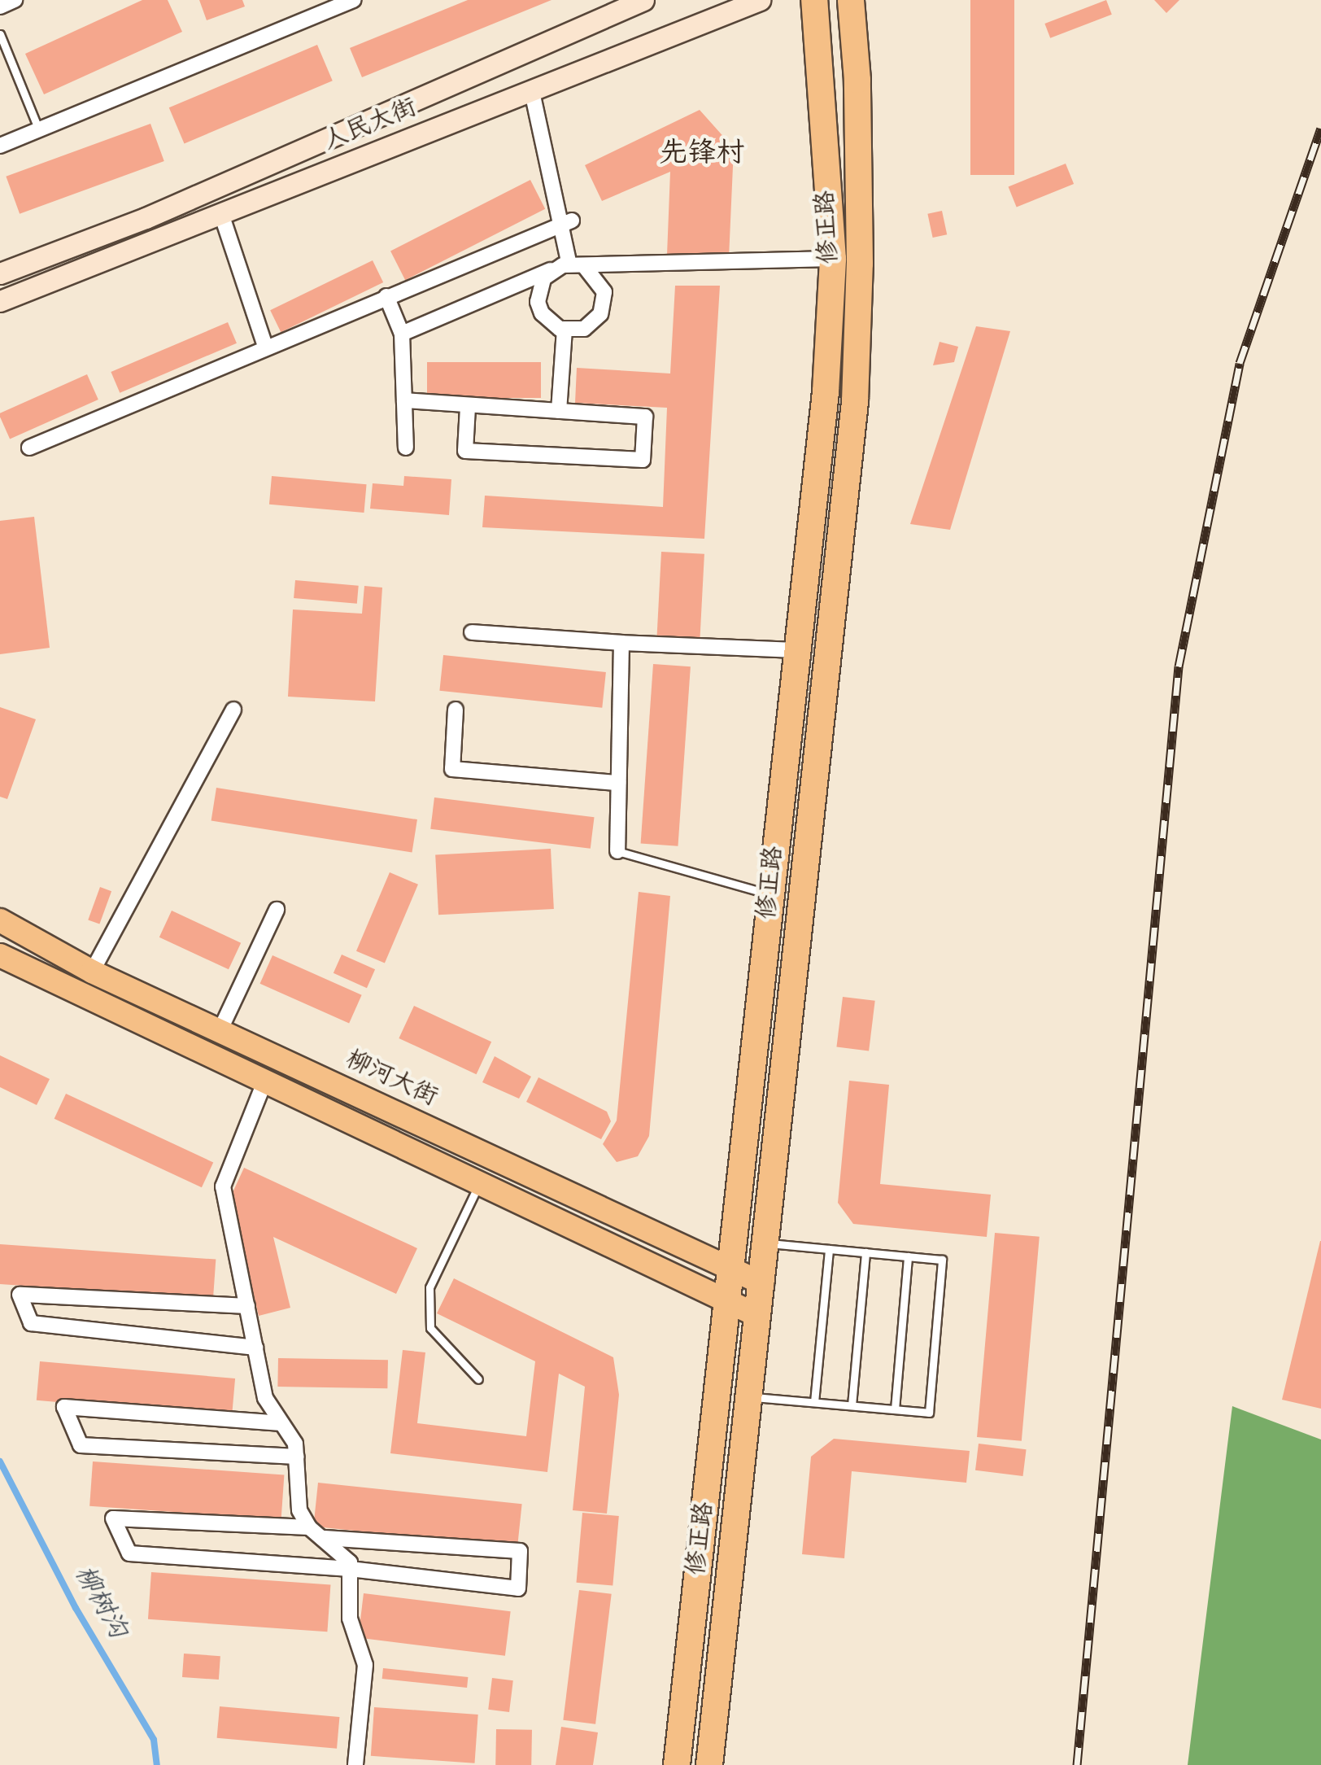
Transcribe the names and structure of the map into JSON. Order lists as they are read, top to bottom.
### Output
{
  "streets": {
    "highway": ["修正路"],
    "main road": ["柳河大街"],
    "street": ["人民大街"]
  },
  "crossings": [
    ["修正路", "柳河大街"]
  ],
  "districts": ["先锋村"],
  "water": ["柳树沟"]
}
